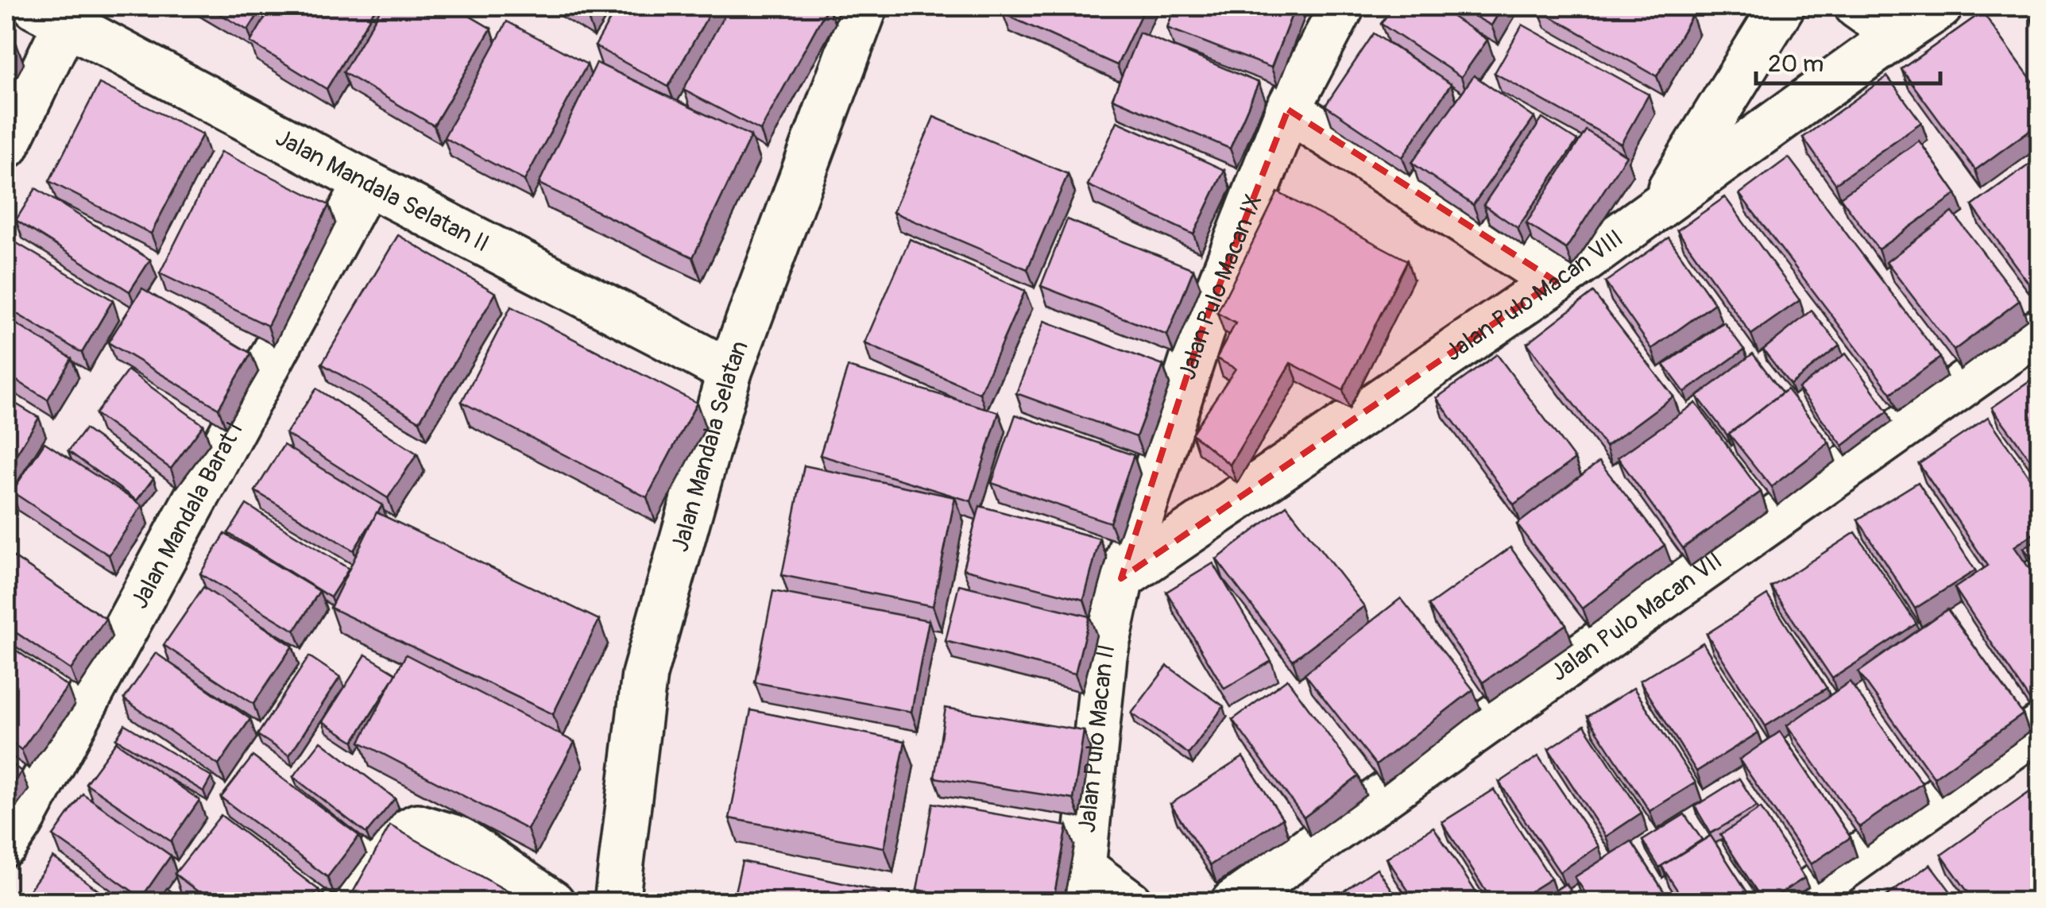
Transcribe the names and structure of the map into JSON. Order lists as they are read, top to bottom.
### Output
{
  "streets": {
    "street": [
      "Jalan Mandala Selatan II",
      "Jalan Pulo Macan IX",
      "Jalan Pulo Macan VIII",
      "Jalan Mandala Selatan",
      "Jalan Mandala Barat I",
      "Jalan Pulo Macan VII",
      "Jalan Pulo Macan II"
    ]
  },
  "crossings": [
    ["Jalan Mandala Selatan II", "Jalan Mandala Selatan"],
    ["Jalan Mandala Selatan II", "Jalan Mandala Barat I"],
    ["Jalan Pulo Macan IX", "Jalan Pulo Macan VIII"],
    ["Jalan Pulo Macan IX", "Jalan Pulo Macan II"],
    ["Jalan Pulo Macan VIII", "Jalan Pulo Macan II"]
  ],
  "scale_bar": "20 m"
}
